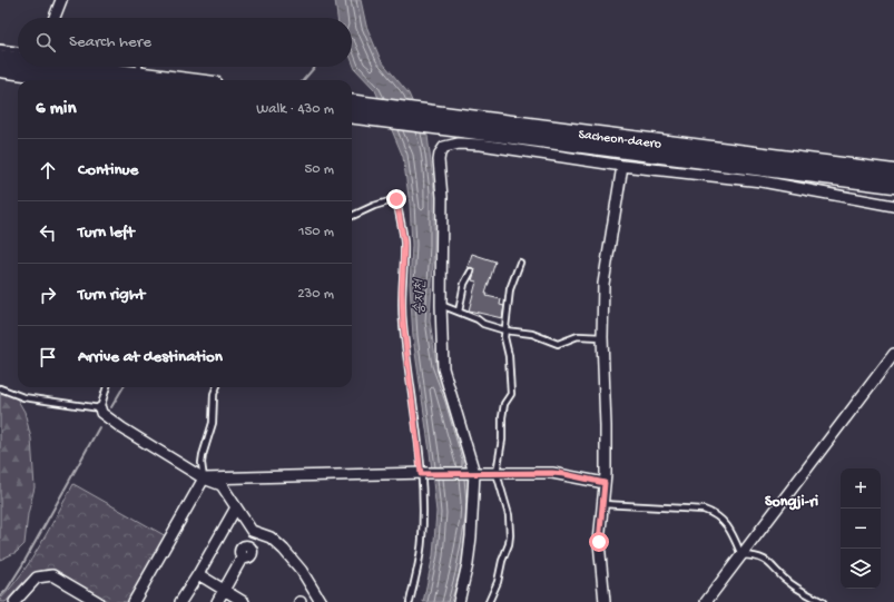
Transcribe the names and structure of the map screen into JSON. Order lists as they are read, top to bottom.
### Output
{
  "streets": {
    "main road": ["Sacheon-daero"]
  },
  "districts": ["Songji-ri"],
  "water": ["송지천"],
  "page": {
    "search": "Search here",
    "heading": ["6 min", "Walk · 430 m"],
    "list": [
      ["Continue", "50 m"],
      ["Turn left", "150 m"],
      ["Turn right", "230 m"],
      "Arrive at destination"
    ],
    "map_buttons": ["+", "−"]
  }
}
